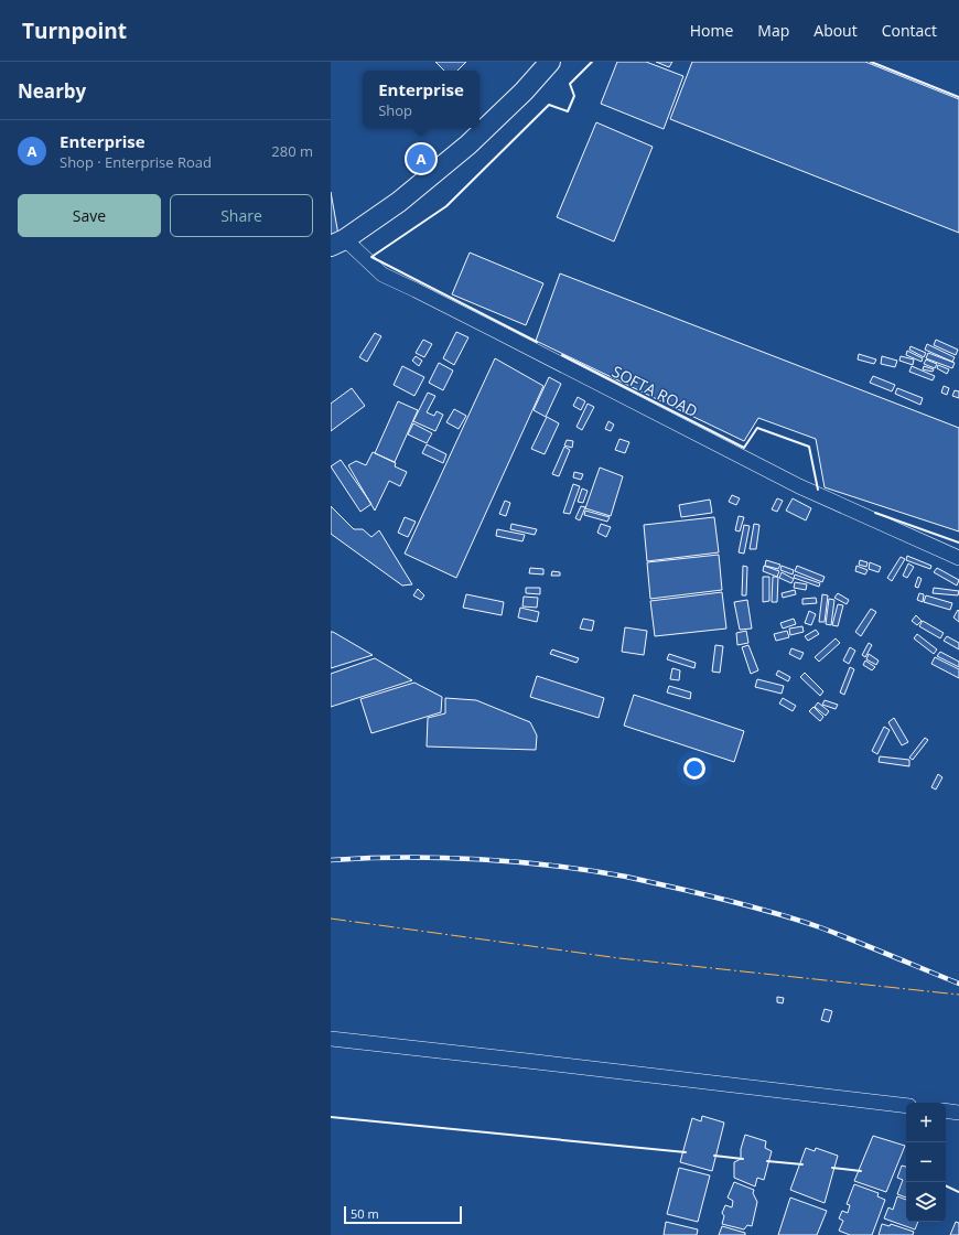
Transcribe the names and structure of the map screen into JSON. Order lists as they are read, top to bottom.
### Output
{
  "streets": {
    "street": ["SOFTA ROAD"]
  },
  "scale_bar": "50 m",
  "page": {
    "header": "Turnpoint",
    "nav": [
      "Home",
      "Map",
      "About",
      "Contact"
    ],
    "heading": "Nearby",
    "popup": ["Enterprise", "Shop"],
    "list": [
      {
        "mark": "A",
        "name": "Enterprise",
        "note": "Shop · Enterprise Road",
        "value": "280 m"
      }
    ],
    "pins": "A",
    "buttons": ["Save", "Share"],
    "map_buttons": ["+", "−"],
    "scale": "50 m"
  }
}
